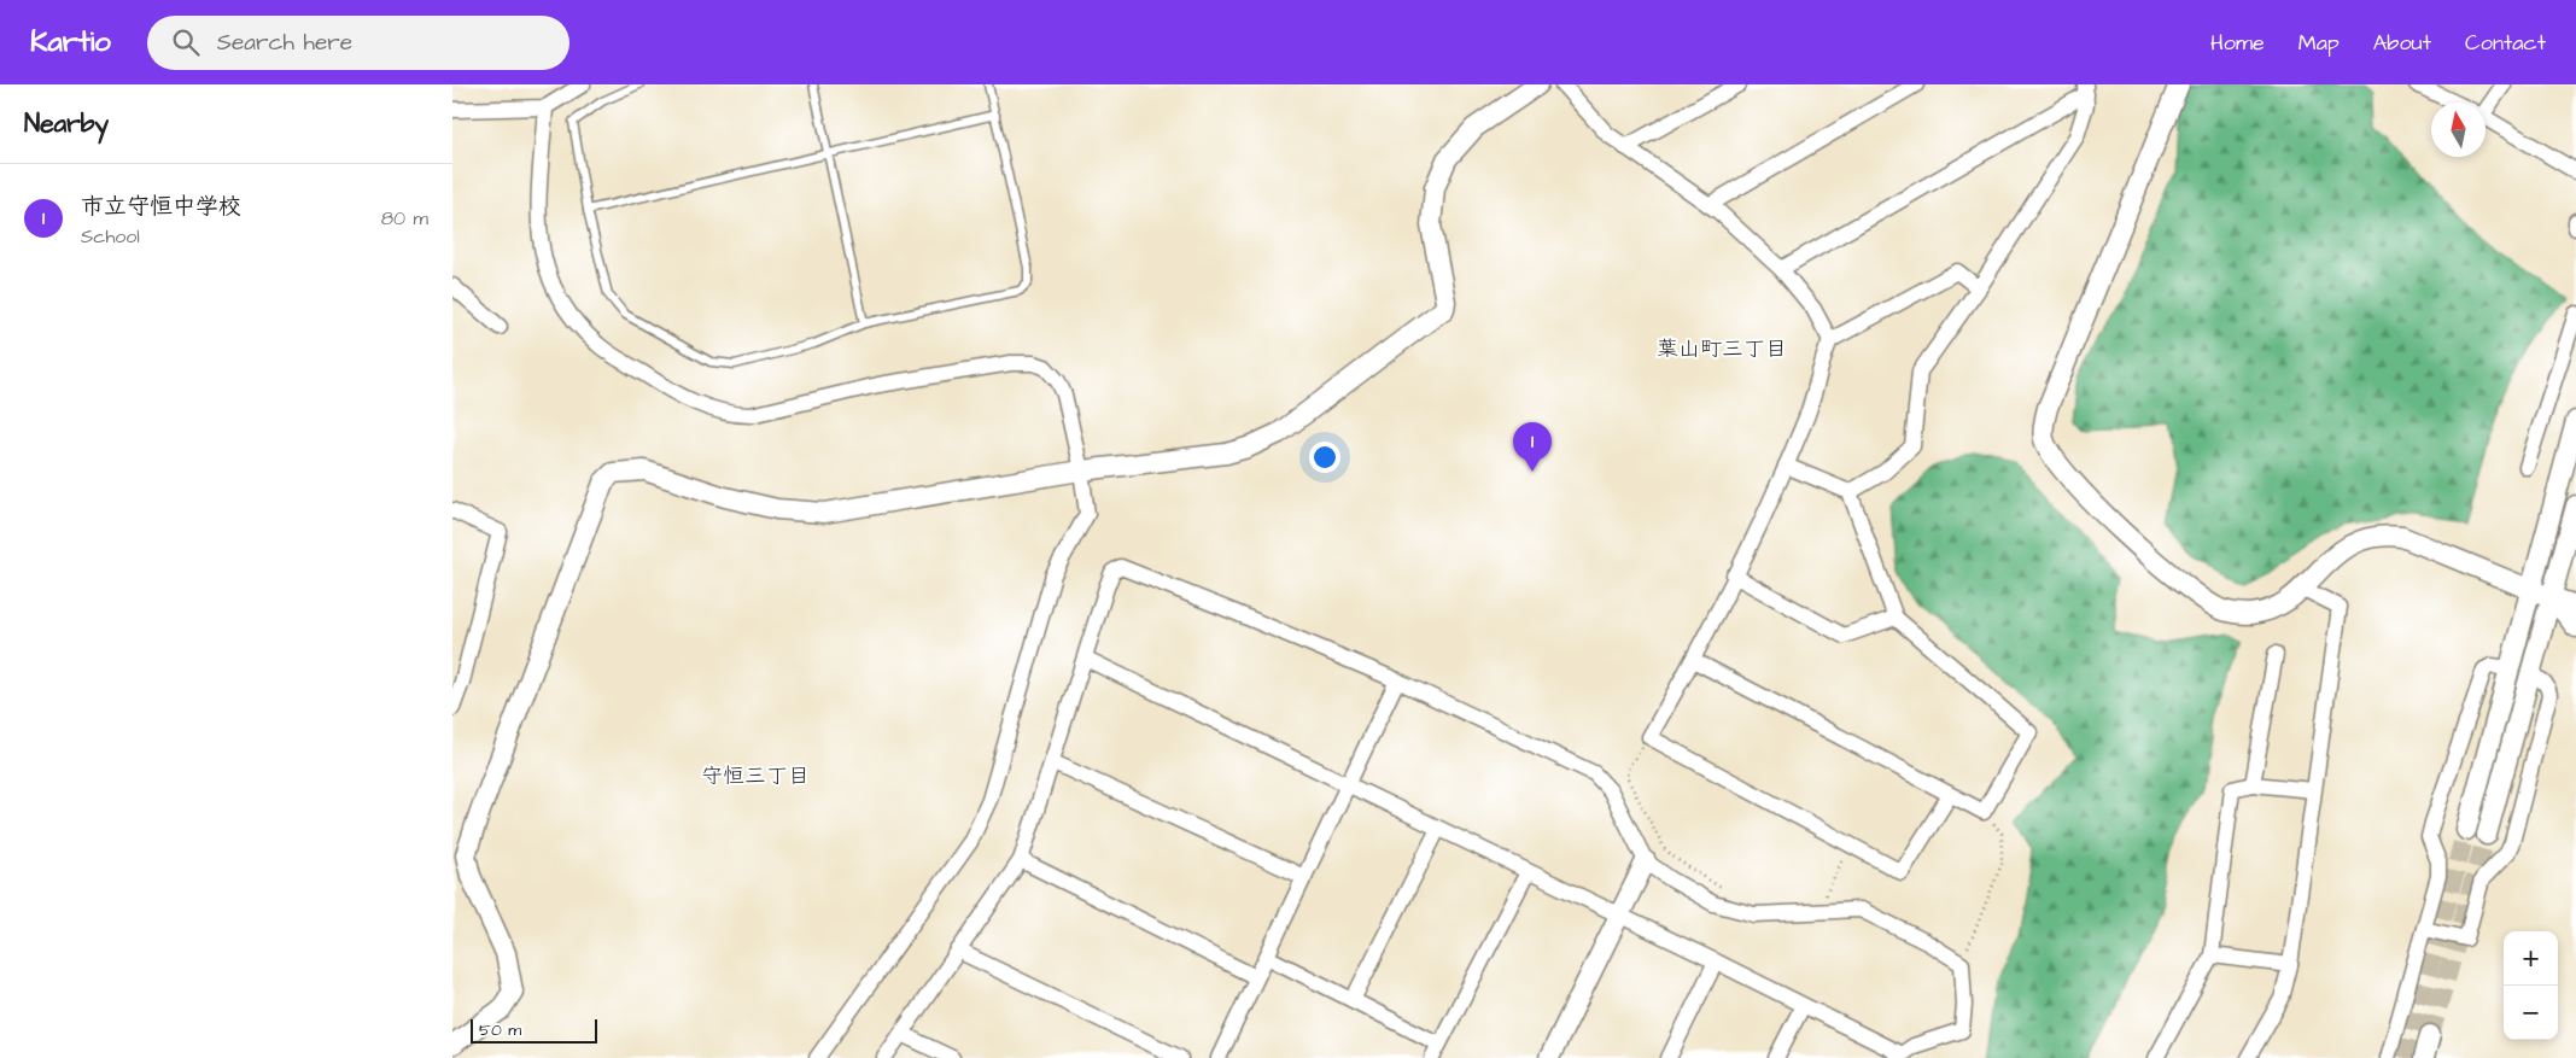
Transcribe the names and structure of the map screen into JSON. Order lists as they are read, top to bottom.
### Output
{
  "districts": ["葉山町三丁目", "守恒三丁目"],
  "scale_bar": "50 m",
  "north": "top",
  "page": {
    "header": "Kartio",
    "search": "Search here",
    "nav": [
      "Home",
      "Map",
      "About",
      "Contact"
    ],
    "heading": "Nearby",
    "list": [
      {
        "mark": "1",
        "name": "市立守恒中学校",
        "note": "School",
        "value": "80 m"
      }
    ],
    "pins": "1",
    "map_buttons": ["+", "−"],
    "scale": "50 m"
  }
}
